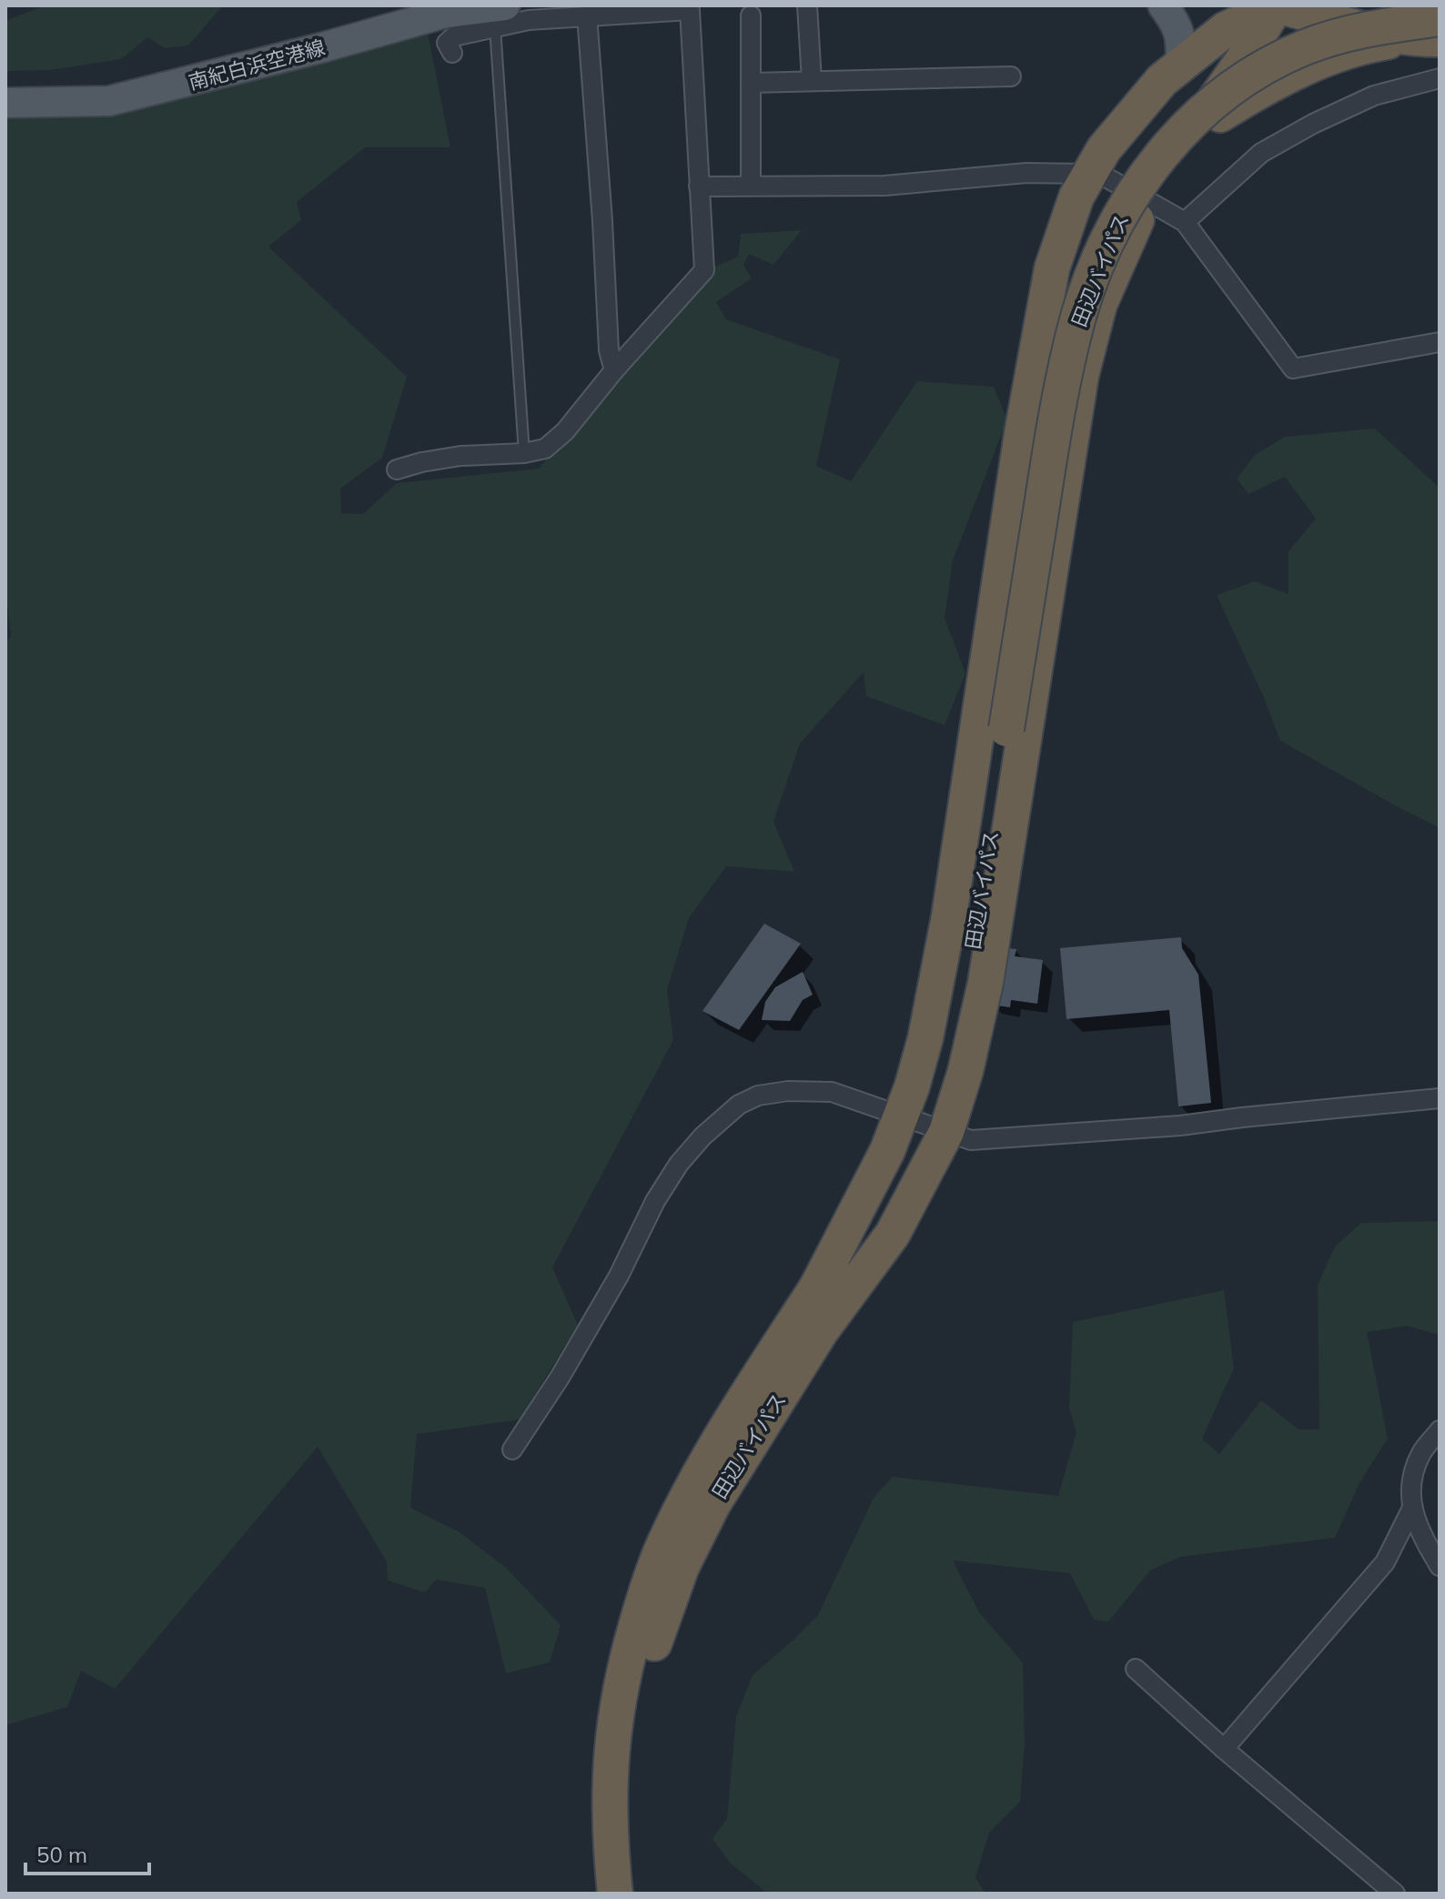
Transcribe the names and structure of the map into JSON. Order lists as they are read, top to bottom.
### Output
{
  "streets": {
    "highway": ["田辺バイパス"],
    "main road": ["南紀白浜空港線"]
  },
  "scale_bar": "50 m"
}
